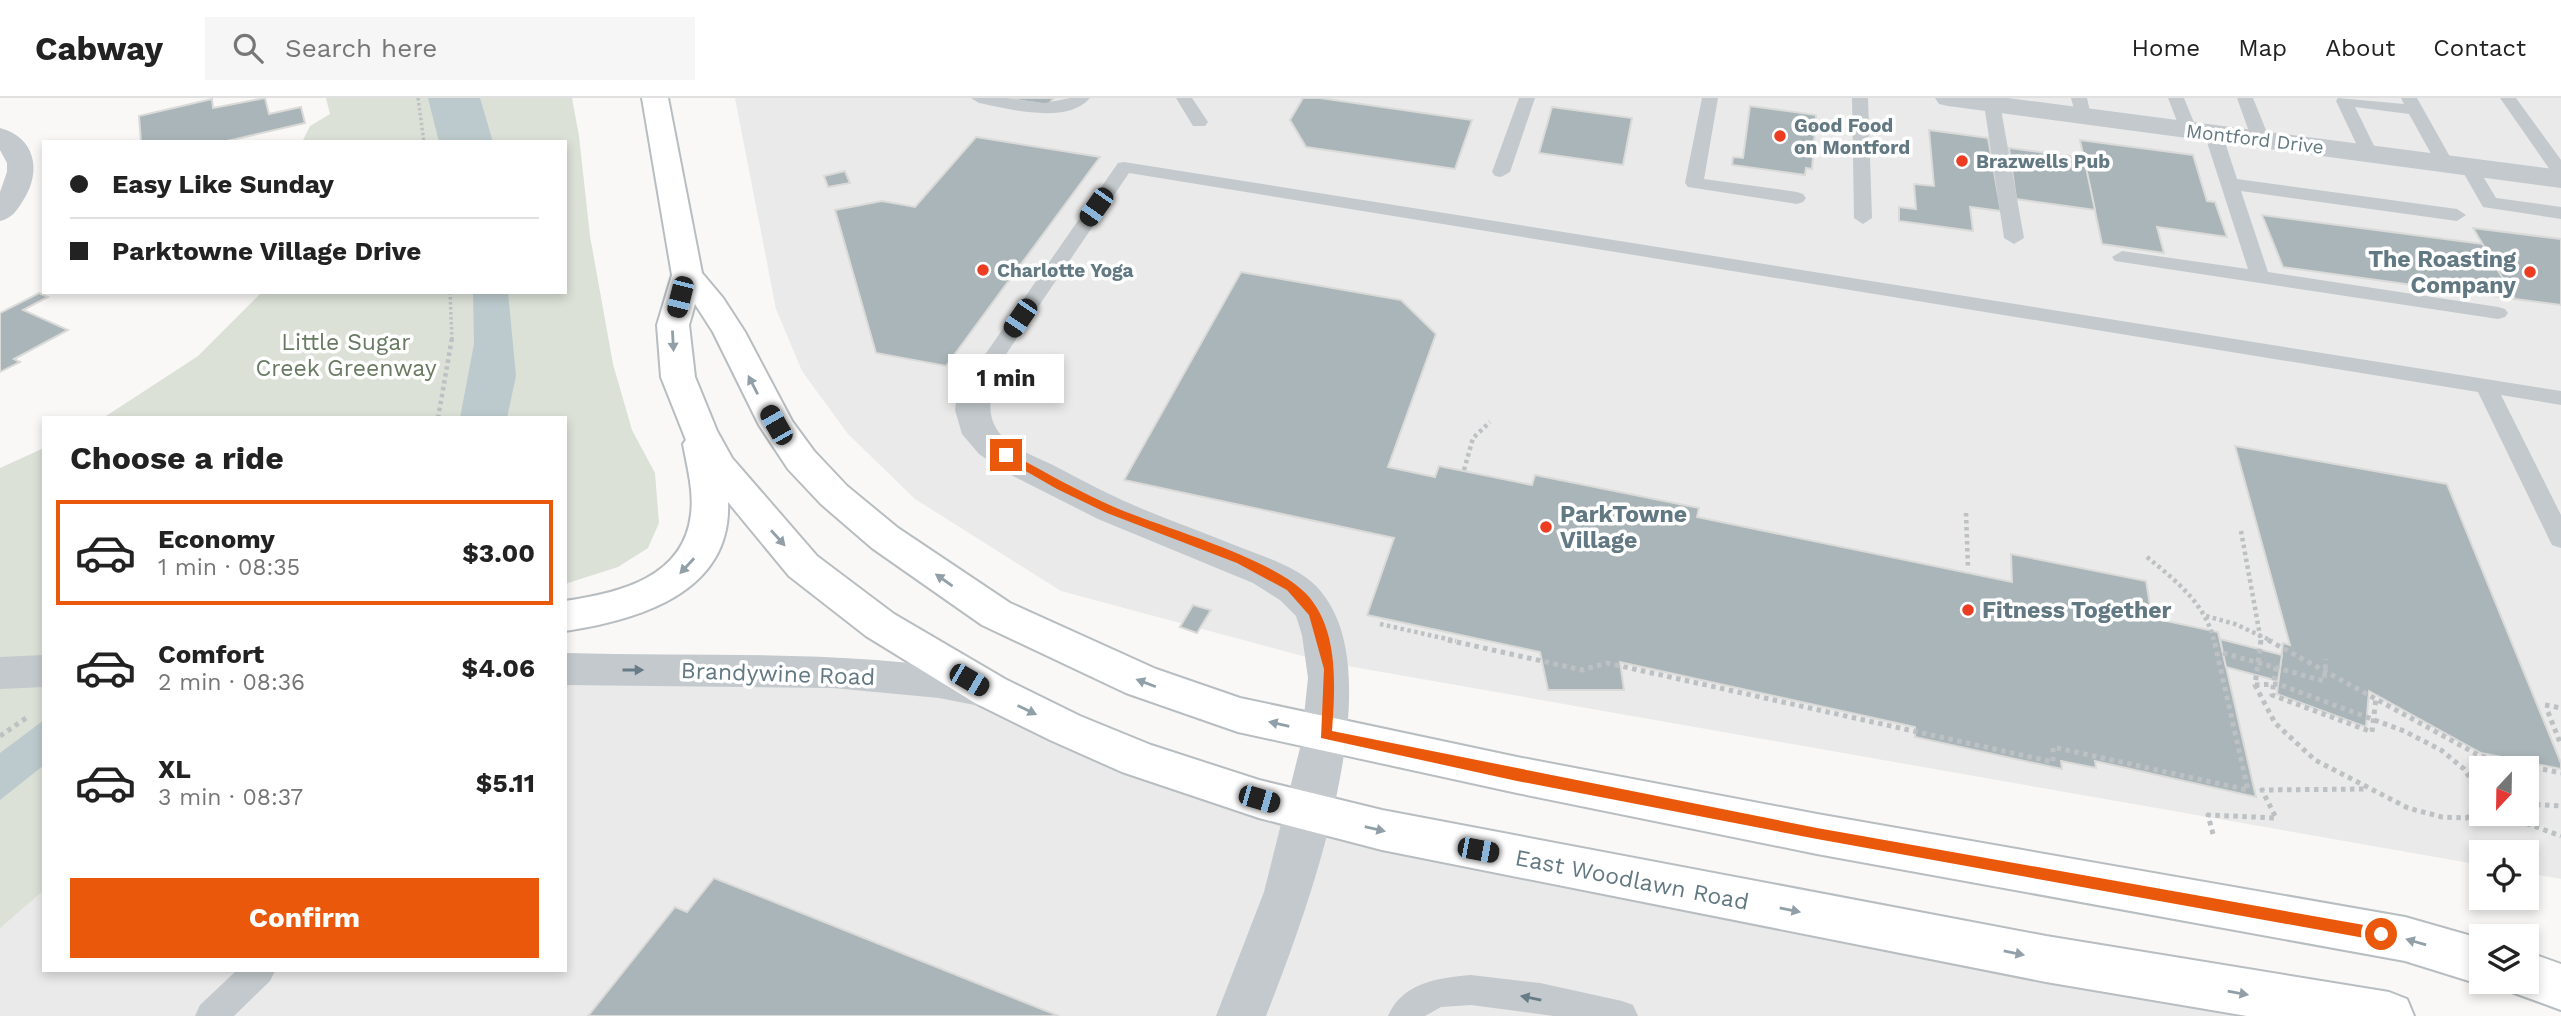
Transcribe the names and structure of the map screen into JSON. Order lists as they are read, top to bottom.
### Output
{
  "streets": {
    "main road": ["East Woodlawn Road"],
    "street": ["Montford Drive", "Brandywine Road"]
  },
  "crossings": [
    ["Brandywine Road", "East Woodlawn Road"]
  ],
  "one_way": ["Brandywine Road"],
  "parks": ["Little Sugar Creek Greenway"],
  "places": [
    "Good Food on Montford",
    "Brazwells Pub",
    "Charlotte Yoga",
    "The Roasting Company",
    "ParkTowne Village",
    "Fitness Together"
  ],
  "north": "bottom",
  "page": {
    "header": "Cabway",
    "search": "Search here",
    "nav": [
      "Home",
      "Map",
      "About",
      "Contact"
    ],
    "banner": ["Easy Like Sunday", "Parktowne Village Drive"],
    "bubble": "1 min",
    "heading": "Choose a ride",
    "list": [
      {
        "name": "Economy",
        "note": "1 min · 08:35",
        "value": "$3.00"
      },
      {
        "name": "Comfort",
        "note": "2 min · 08:36",
        "value": "$4.06"
      },
      {
        "name": "XL",
        "note": "3 min · 08:37",
        "value": "$5.11"
      }
    ],
    "buttons": "Confirm"
  }
}
